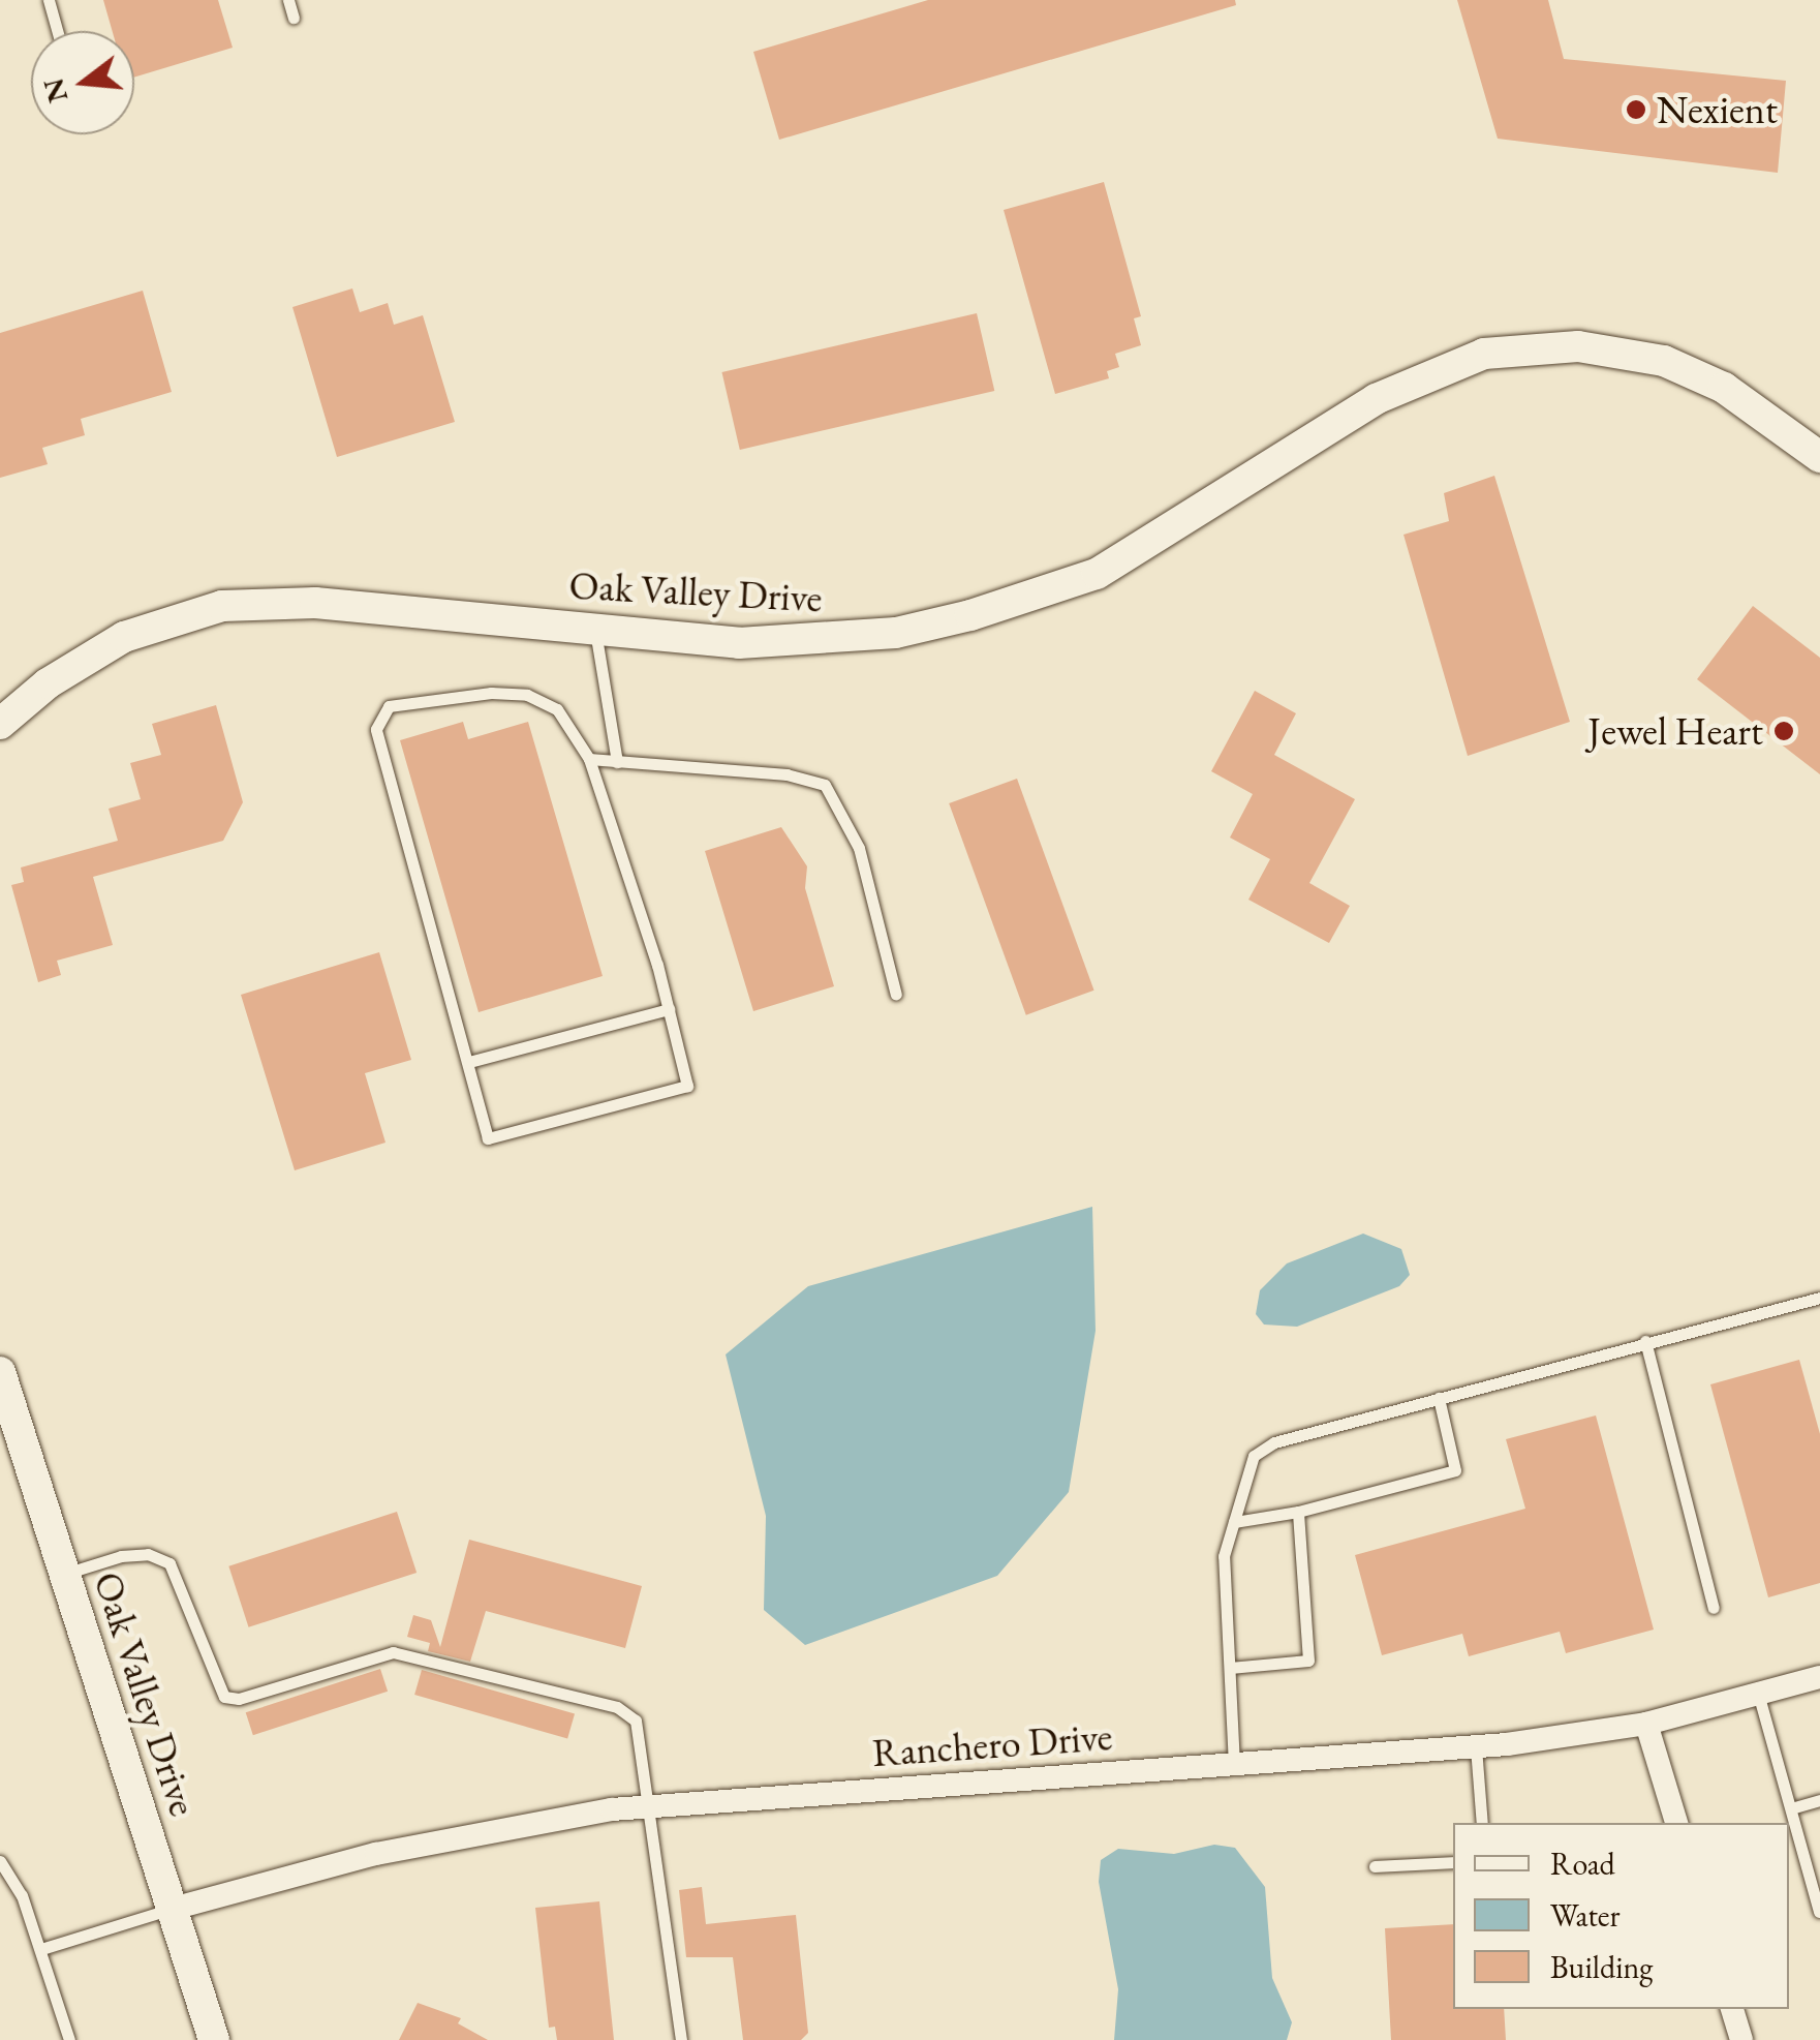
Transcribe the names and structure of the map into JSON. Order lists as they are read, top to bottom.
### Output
{
  "streets": {
    "street": ["Oak Valley Drive", "Ranchero Drive"]
  },
  "crossings": [
    ["Oak Valley Drive", "Ranchero Drive"]
  ],
  "places": ["Nexient", "Jewel Heart"],
  "legend": ["Road", "Water", "Building"],
  "north": "left"
}
